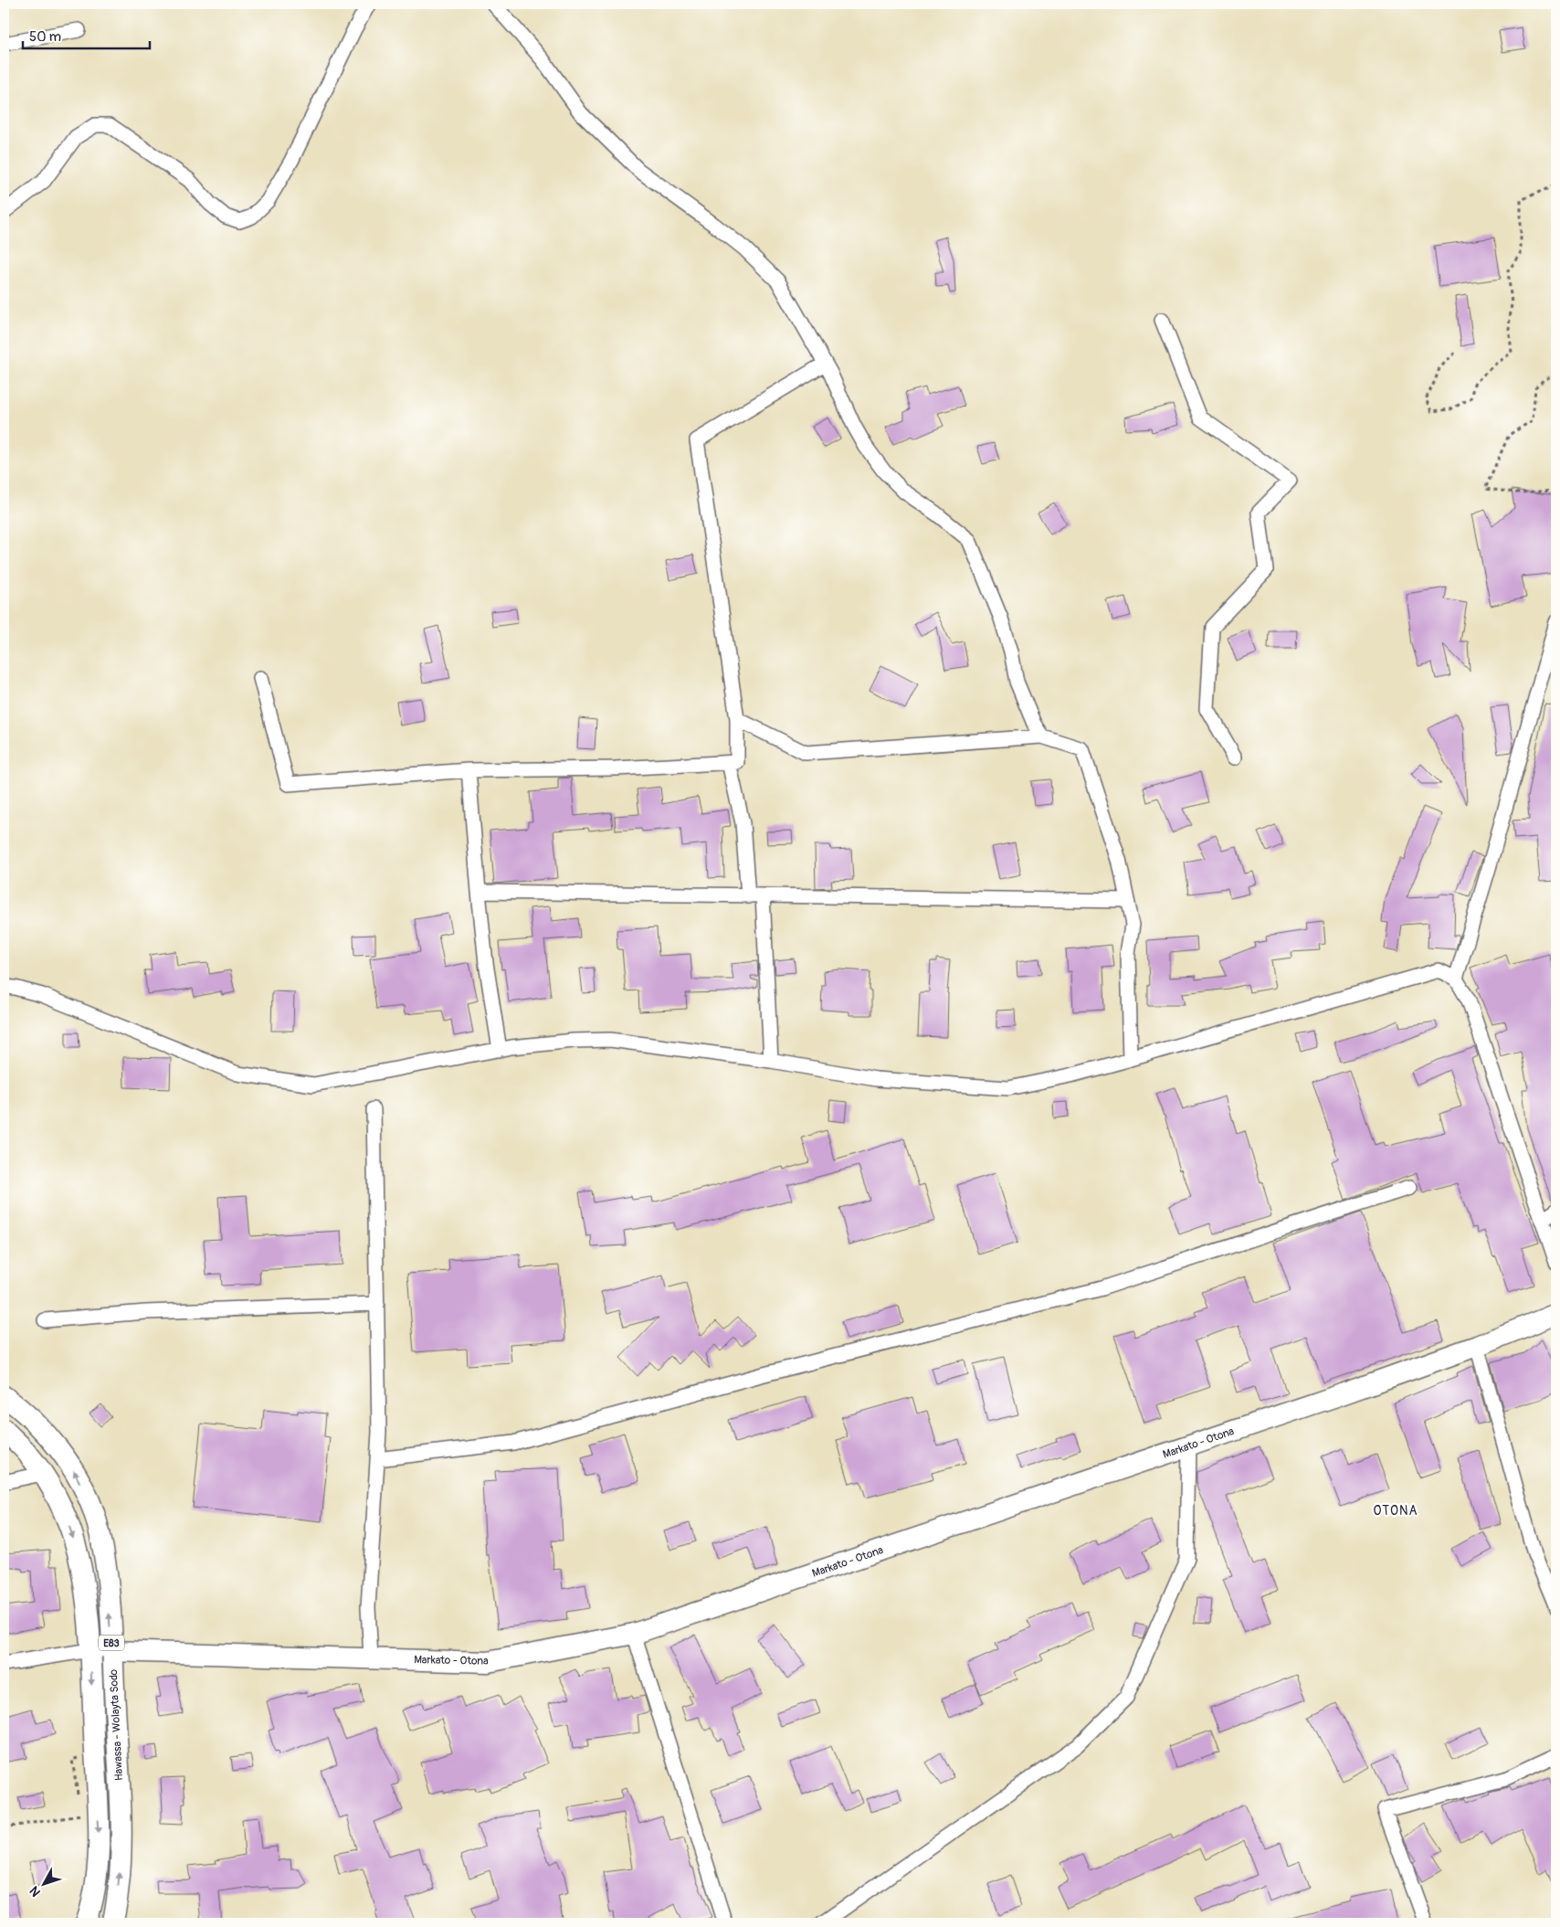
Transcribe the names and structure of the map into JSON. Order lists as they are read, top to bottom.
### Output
{
  "streets": {
    "main road": ["Markato - Otona", "E83", "Hawassa - Wolayta Sodo"]
  },
  "crossings": [
    ["Markato - Otona", "Hawassa - Wolayta Sodo"]
  ],
  "districts": ["OTONA"],
  "scale_bar": "50 m",
  "north": "bottom left"
}
